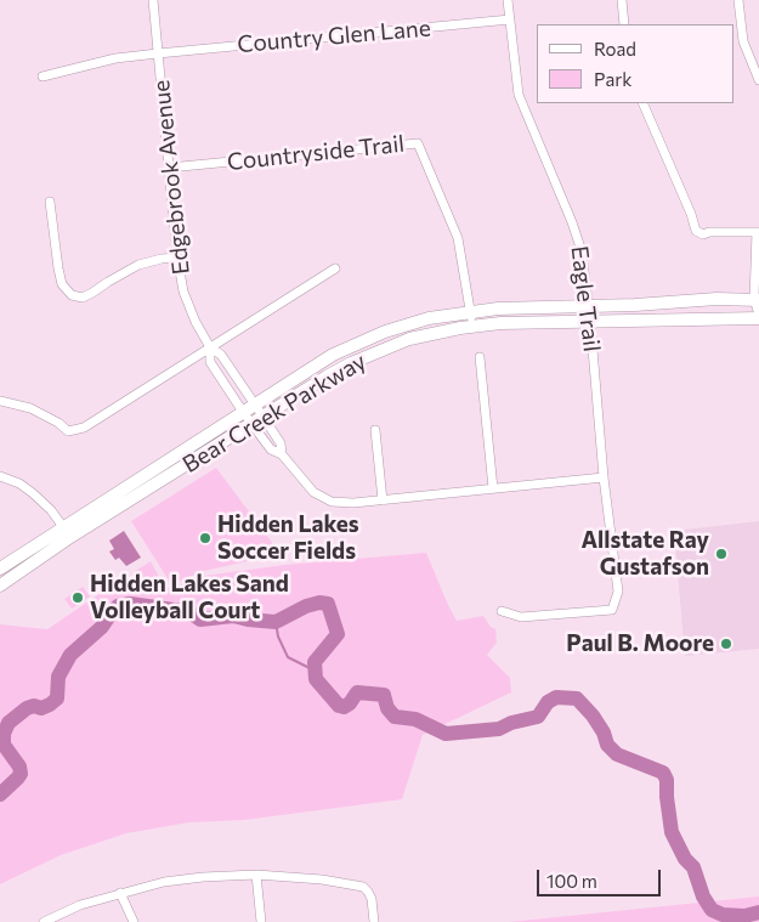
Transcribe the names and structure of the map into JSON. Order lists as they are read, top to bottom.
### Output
{
  "streets": {
    "main road": ["Bear Creek Parkway"],
    "street": [
      "Country Glen Lane",
      "Countryside Trail",
      "Edgebrook Avenue",
      "Eagle Trail"
    ]
  },
  "crossings": [
    ["Country Glen Lane", "Edgebrook Avenue"],
    ["Country Glen Lane", "Eagle Trail"],
    ["Countryside Trail", "Edgebrook Avenue"],
    ["Countryside Trail", "Bear Creek Parkway"],
    ["Edgebrook Avenue", "Eagle Trail"],
    ["Edgebrook Avenue", "Bear Creek Parkway"],
    ["Eagle Trail", "Bear Creek Parkway"]
  ],
  "places": [
    "Hidden Lakes Soccer Fields",
    "Allstate Ray Gustafson",
    "Hidden Lakes Sand Volleyball Court",
    "Paul B. Moore"
  ],
  "legend": ["Road", "Park"],
  "scale_bar": "100 m"
}
